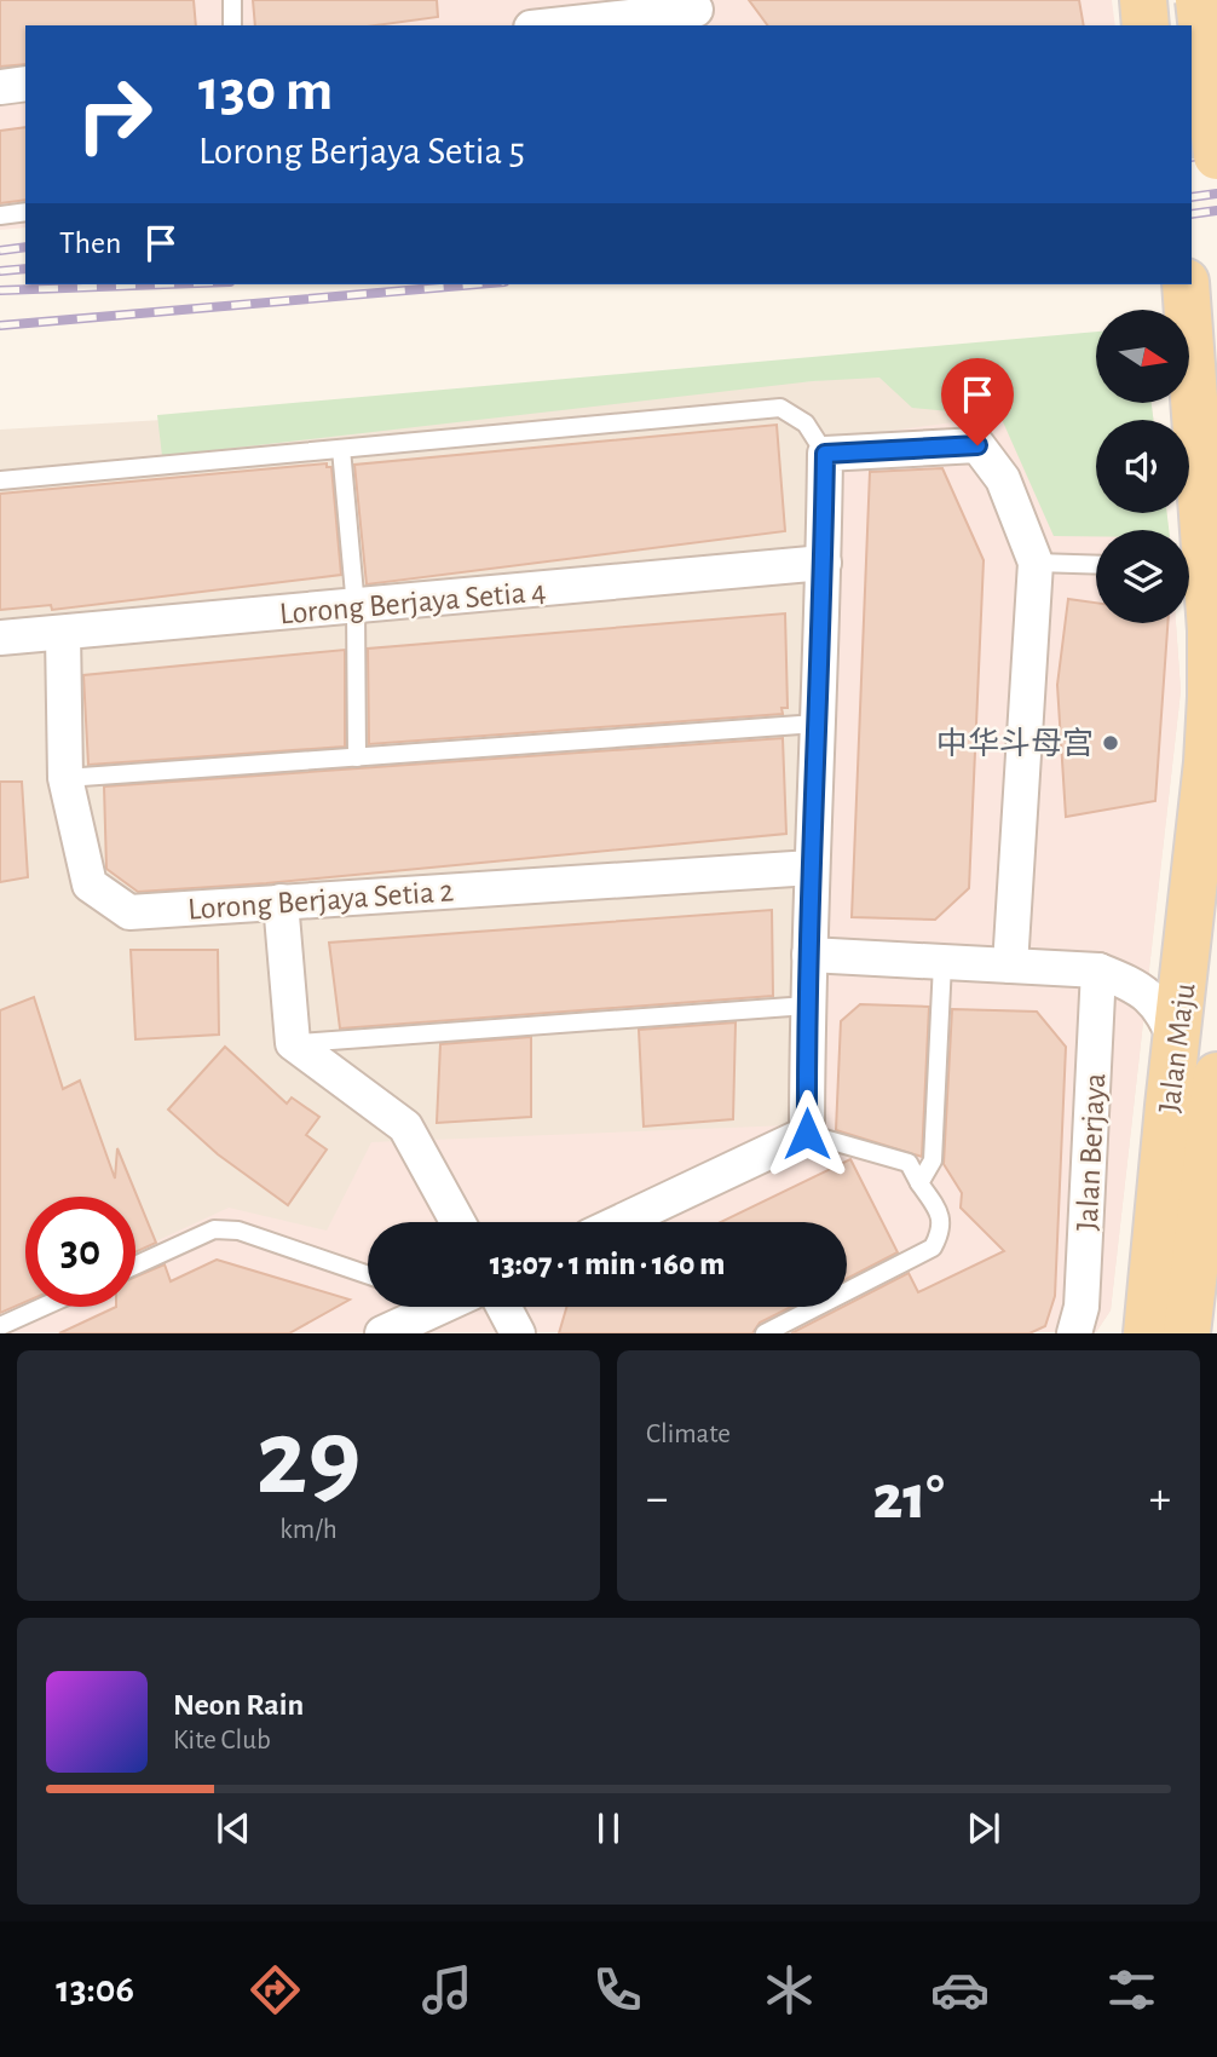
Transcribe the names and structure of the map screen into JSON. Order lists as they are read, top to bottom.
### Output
{
  "streets": {
    "main road": ["Jalan Maju"],
    "street": ["Lorong Berjaya Setia 4", "Lorong Berjaya Setia 2", "Jalan Berjaya"]
  },
  "crossings": [
    ["Lorong Berjaya Setia 4", "Lorong Berjaya Setia 2"]
  ],
  "places": ["中华斗母宫"],
  "north": "right",
  "page": {
    "turn": ["130 m", "Lorong Berjaya Setia 5"],
    "then": "Then",
    "limit": "30",
    "trip": "13:07 · 1 min · 160 m",
    "tile": [
      ["29", "km/h"],
      "Climate"
    ],
    "heat": ["−", "21°", "+"],
    "song": ["Neon Rain", "Kite Club"],
    "tabs": "13:06"
  }
}
